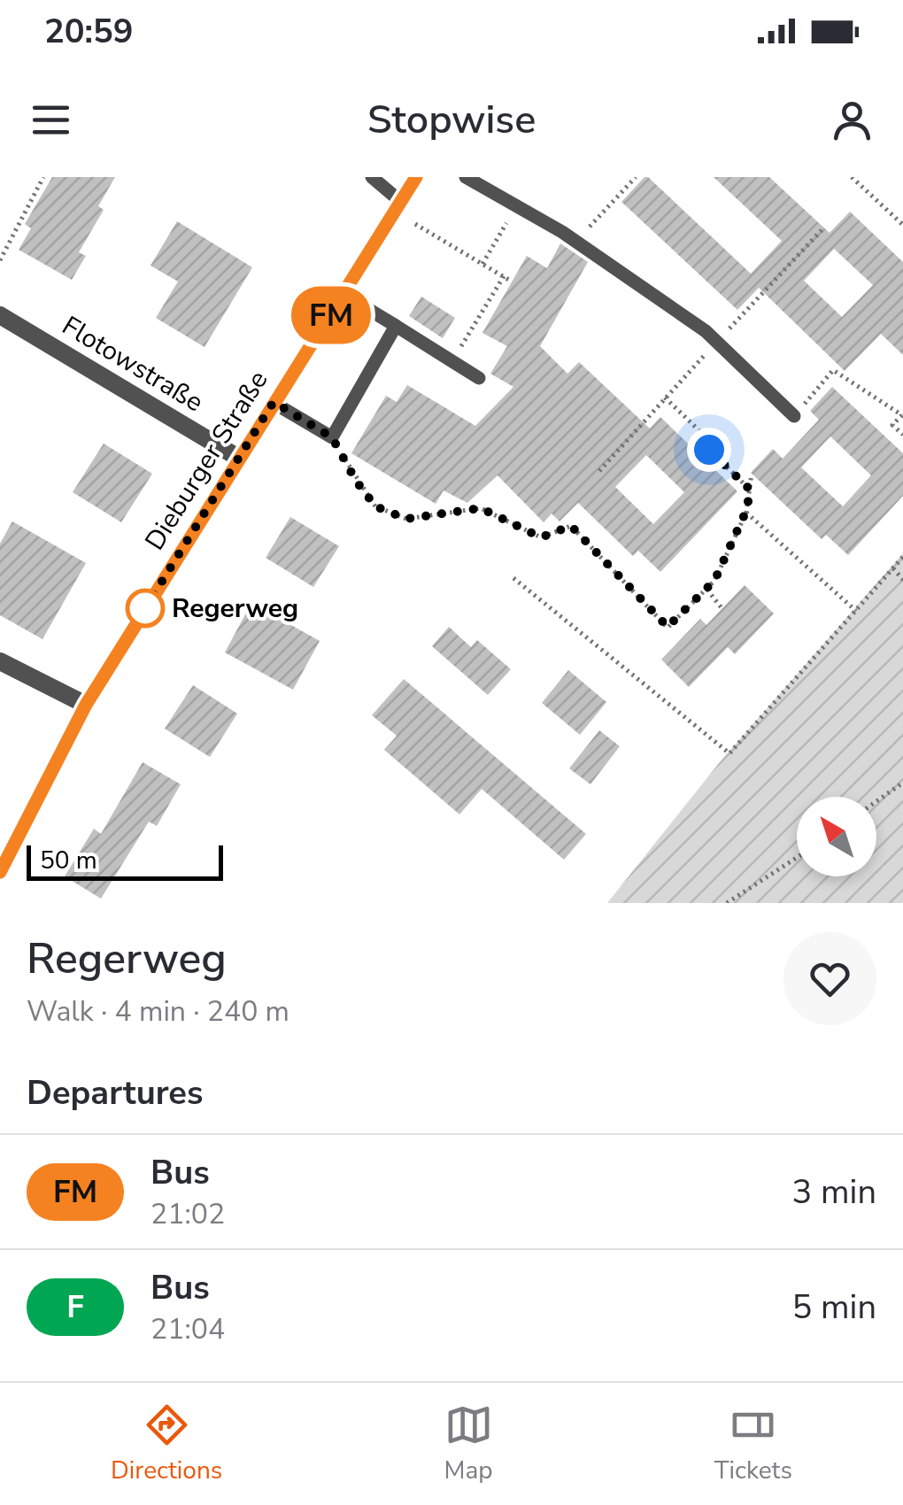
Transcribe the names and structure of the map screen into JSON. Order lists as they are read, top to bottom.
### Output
{
  "streets": {
    "main road": ["Dieburger Straße"],
    "street": ["Flotowstraße"]
  },
  "crossings": [
    ["Flotowstraße", "Dieburger Straße"]
  ],
  "places": ["Regerweg"],
  "lines": ["bus line FM"],
  "scale_bar": "50 m",
  "north": "top left",
  "page": {
    "status": "20:59",
    "header": "Stopwise",
    "on_map": "FM",
    "scale": "50 m",
    "heading": [
      ["Regerweg", "Walk · 4 min · 240 m"],
      "Departures"
    ],
    "list": [
      {
        "mark": "FM",
        "name": "Bus",
        "note": "21:02",
        "value": "3 min"
      },
      {
        "mark": "F",
        "name": "Bus",
        "note": "21:04",
        "value": "5 min"
      }
    ],
    "tabs": ["Directions", "Map", "Tickets"]
  }
}
